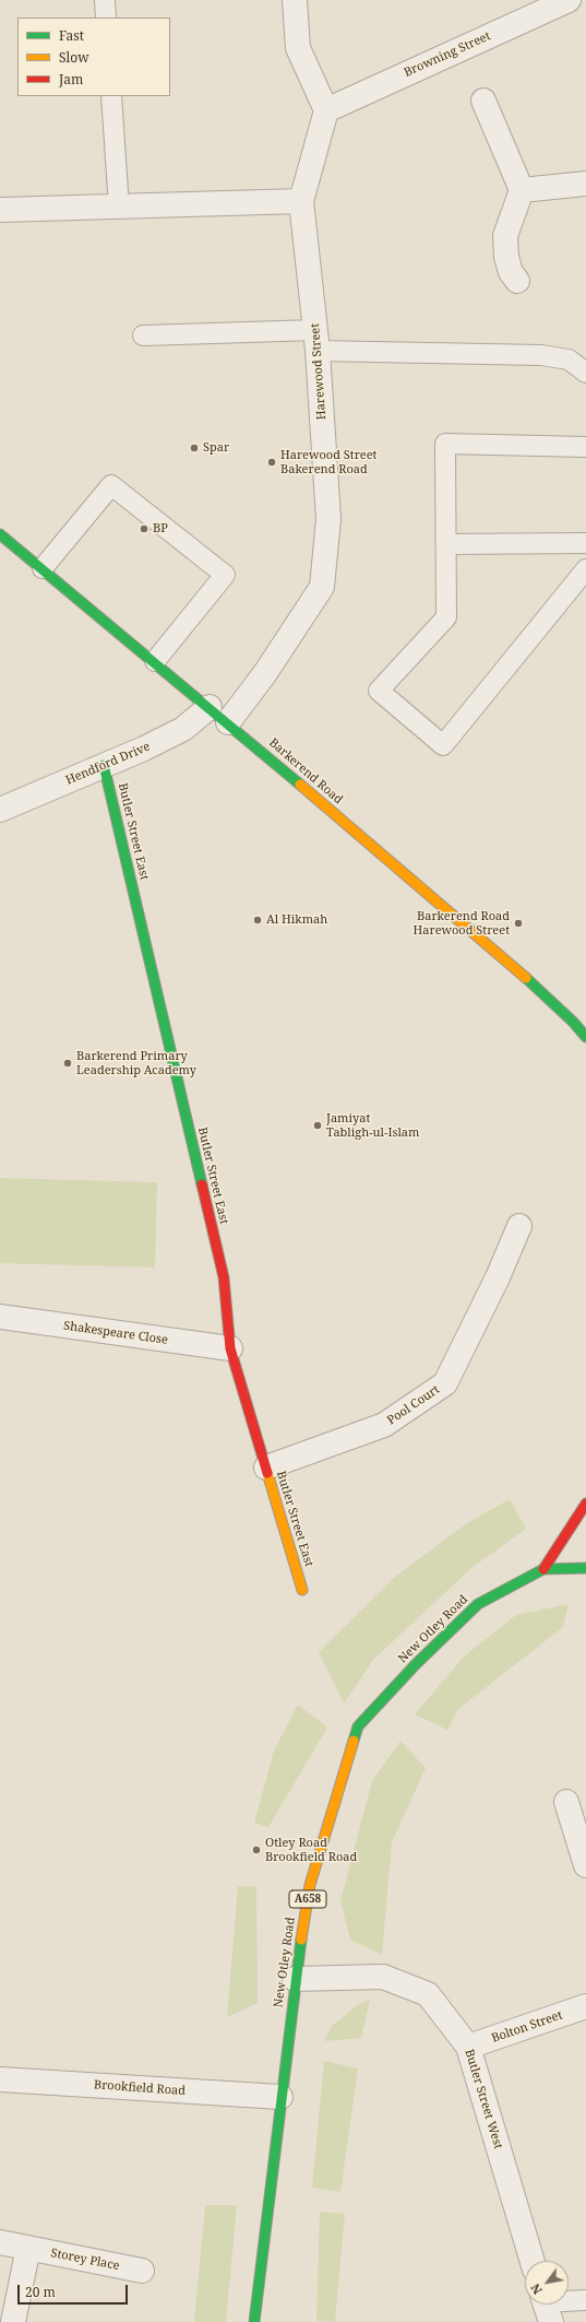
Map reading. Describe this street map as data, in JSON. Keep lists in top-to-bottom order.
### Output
{
  "streets": {
    "main road": [
      "Barkerend Road",
      "Butler Street East",
      "New Otley Road",
      "A658"
    ],
    "street": [
      "Browning Street",
      "Harewood Street",
      "Hendford Drive",
      "Shakespeare Close",
      "Pool Court",
      "Bolton Street",
      "Brookfield Road",
      "Butler Street West",
      "Storey Place"
    ]
  },
  "crossings": [
    ["Browning Street", "Harewood Street"],
    ["Harewood Street", "Hendford Drive"],
    ["Harewood Street", "Barkerend Road"],
    ["Hendford Drive", "Barkerend Road"],
    ["Hendford Drive", "Butler Street East"],
    ["Butler Street East", "Shakespeare Close"],
    ["Butler Street East", "Pool Court"],
    ["New Otley Road", "Brookfield Road"],
    ["New Otley Road", "Butler Street West"],
    ["Bolton Street", "Butler Street West"]
  ],
  "places": [
    "Spar",
    "Harewood Street Bakerend Road",
    "BP",
    "Al Hikmah",
    "Barkerend Road Harewood Street",
    "Barkerend Primary Leadership Academy",
    "Jamiyat Tabligh-ul-Islam",
    "Otley Road Brookfield Road"
  ],
  "legend": ["Fast", "Slow", "Jam"],
  "scale_bar": "20 m",
  "north": "bottom left"
}
